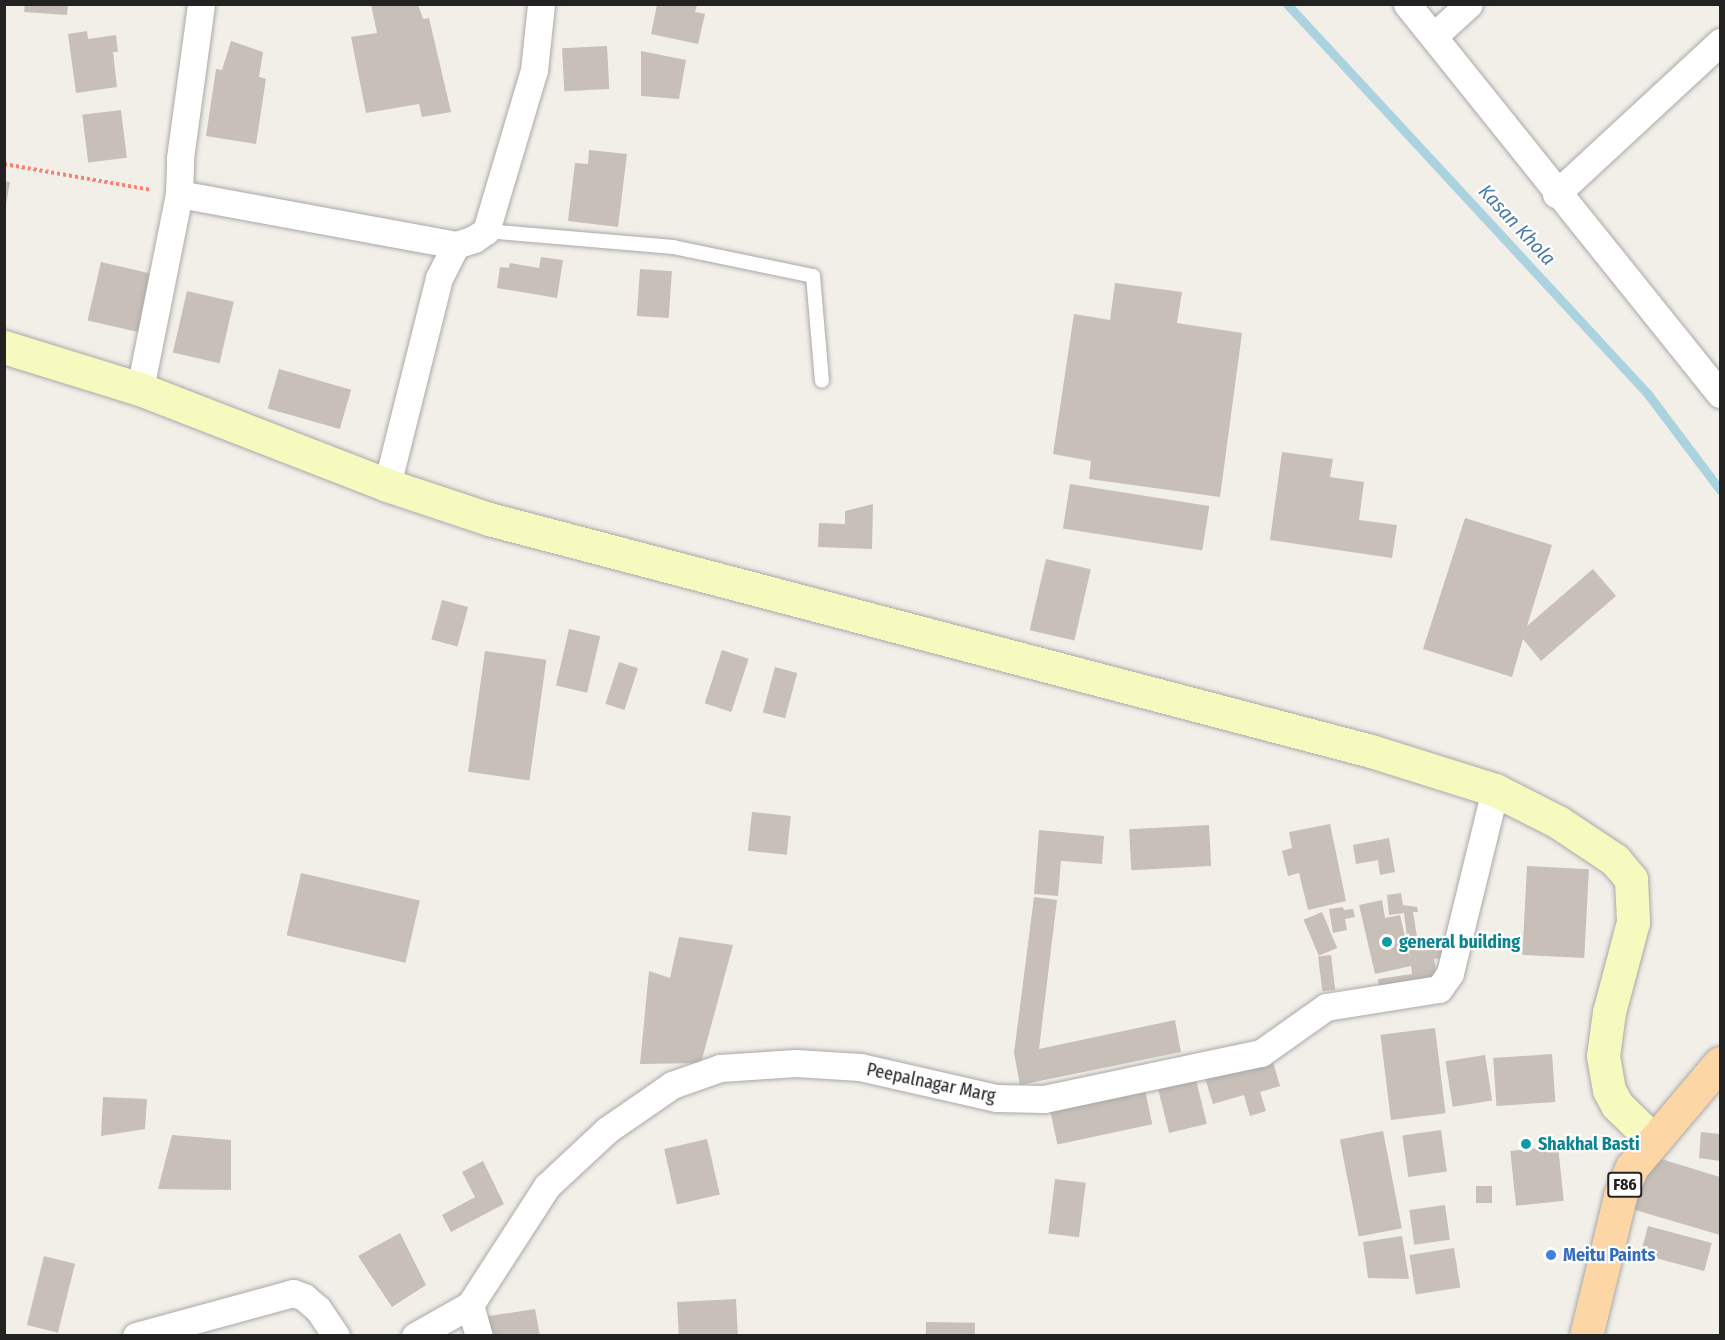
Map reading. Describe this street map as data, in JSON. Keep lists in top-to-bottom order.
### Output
{
  "streets": {
    "main road": ["F86"],
    "street": ["Peepalnagar Marg"]
  },
  "water": ["Kasan Khola"],
  "places": ["general building", "Shakhal Basti", "Meitu Paints"]
}
